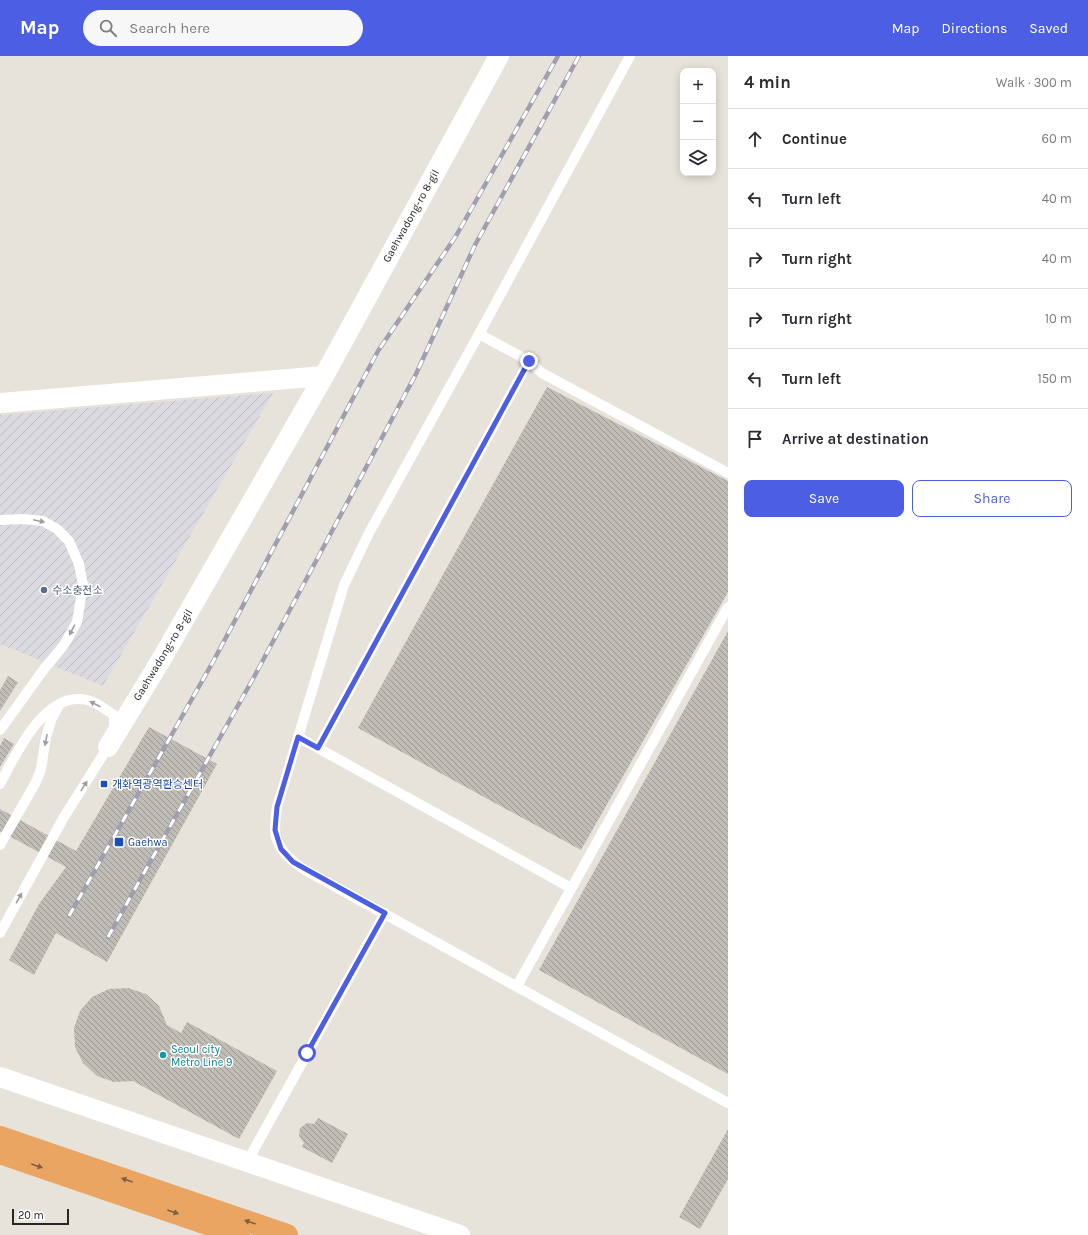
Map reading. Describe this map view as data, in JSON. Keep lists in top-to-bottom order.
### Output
{
  "streets": {
    "street": ["Gaehwadong-ro 8-gil"]
  },
  "places": {
    "other": ["수소충전소", "Seoul city Metro Line 9"],
    "transit": ["개화역광역환승센터", "Gaehwa"]
  },
  "scale_bar": "20 m",
  "page": {
    "header": "Map",
    "search": "Search here",
    "nav": ["Map", "Directions", "Saved"],
    "heading": ["4 min", "Walk · 300 m"],
    "map_buttons": ["+", "−"],
    "list": [
      ["Continue", "60 m"],
      ["Turn left", "40 m"],
      ["Turn right", "40 m"],
      ["Turn right", "10 m"],
      ["Turn left", "150 m"],
      "Arrive at destination"
    ],
    "buttons": ["Save", "Share"],
    "scale": "20 m"
  }
}
